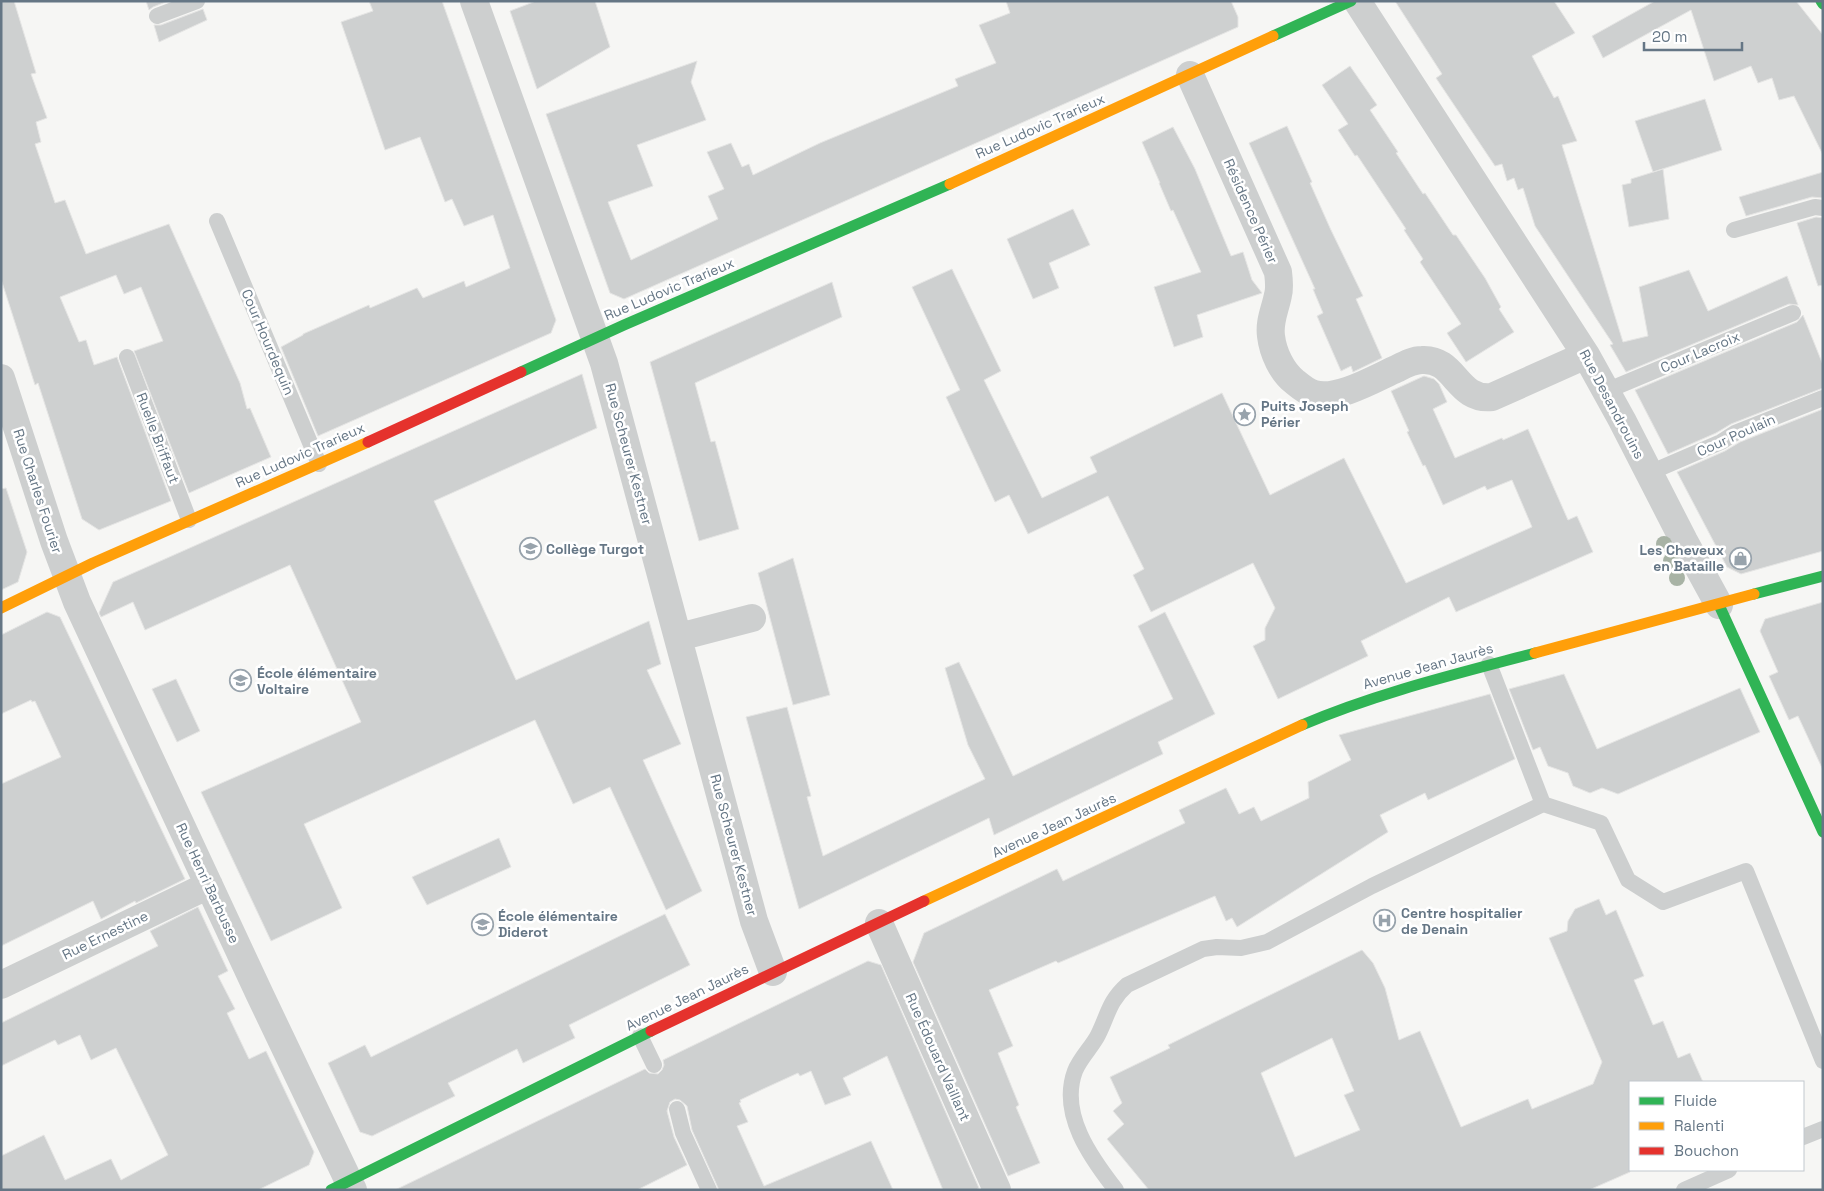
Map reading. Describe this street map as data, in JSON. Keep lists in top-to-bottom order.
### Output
{
  "streets": {
    "street": [
      "Rue Ludovic Trarieux",
      "Résidence Périer",
      "Rue Desandrouins",
      "Rue Scheurer Kestner",
      "Rue Charles Fourier",
      "Avenue Jean Jaurès",
      "Rue Henri Barbusse",
      "Rue Ernestine",
      "Rue Édouard Vaillant"
    ],
    "lane": [
      "Cour Hourdequin",
      "Cour Lacroix",
      "Cour Poulain",
      "Ruelle Briffaut"
    ]
  },
  "crossings": [
    ["Rue Ludovic Trarieux", "Résidence Périer"],
    ["Rue Ludovic Trarieux", "Cour Hourdequin"],
    ["Rue Ludovic Trarieux", "Ruelle Briffaut"],
    ["Rue Ludovic Trarieux", "Rue Scheurer Kestner"],
    ["Rue Ludovic Trarieux", "Rue Charles Fourier"],
    ["Rue Ludovic Trarieux", "Rue Henri Barbusse"],
    ["Résidence Périer", "Rue Desandrouins"],
    ["Cour Lacroix", "Rue Desandrouins"],
    ["Rue Desandrouins", "Cour Poulain"],
    ["Rue Desandrouins", "Avenue Jean Jaurès"],
    ["Rue Scheurer Kestner", "Avenue Jean Jaurès"],
    ["Rue Charles Fourier", "Rue Henri Barbusse"],
    ["Avenue Jean Jaurès", "Rue Henri Barbusse"],
    ["Avenue Jean Jaurès", "Rue Édouard Vaillant"],
    ["Rue Henri Barbusse", "Rue Ernestine"]
  ],
  "places": {
    "place": ["Puits Joseph Périer"],
    "school or university": ["Collège Turgot", "École élémentaire Voltaire", "École élémentaire Diderot"],
    "shop": ["Les Cheveux en Bataille"],
    "hospital": ["Centre hospitalier de Denain"]
  },
  "legend": ["Fluide", "Ralenti", "Bouchon"],
  "scale_bar": "20 m"
}
